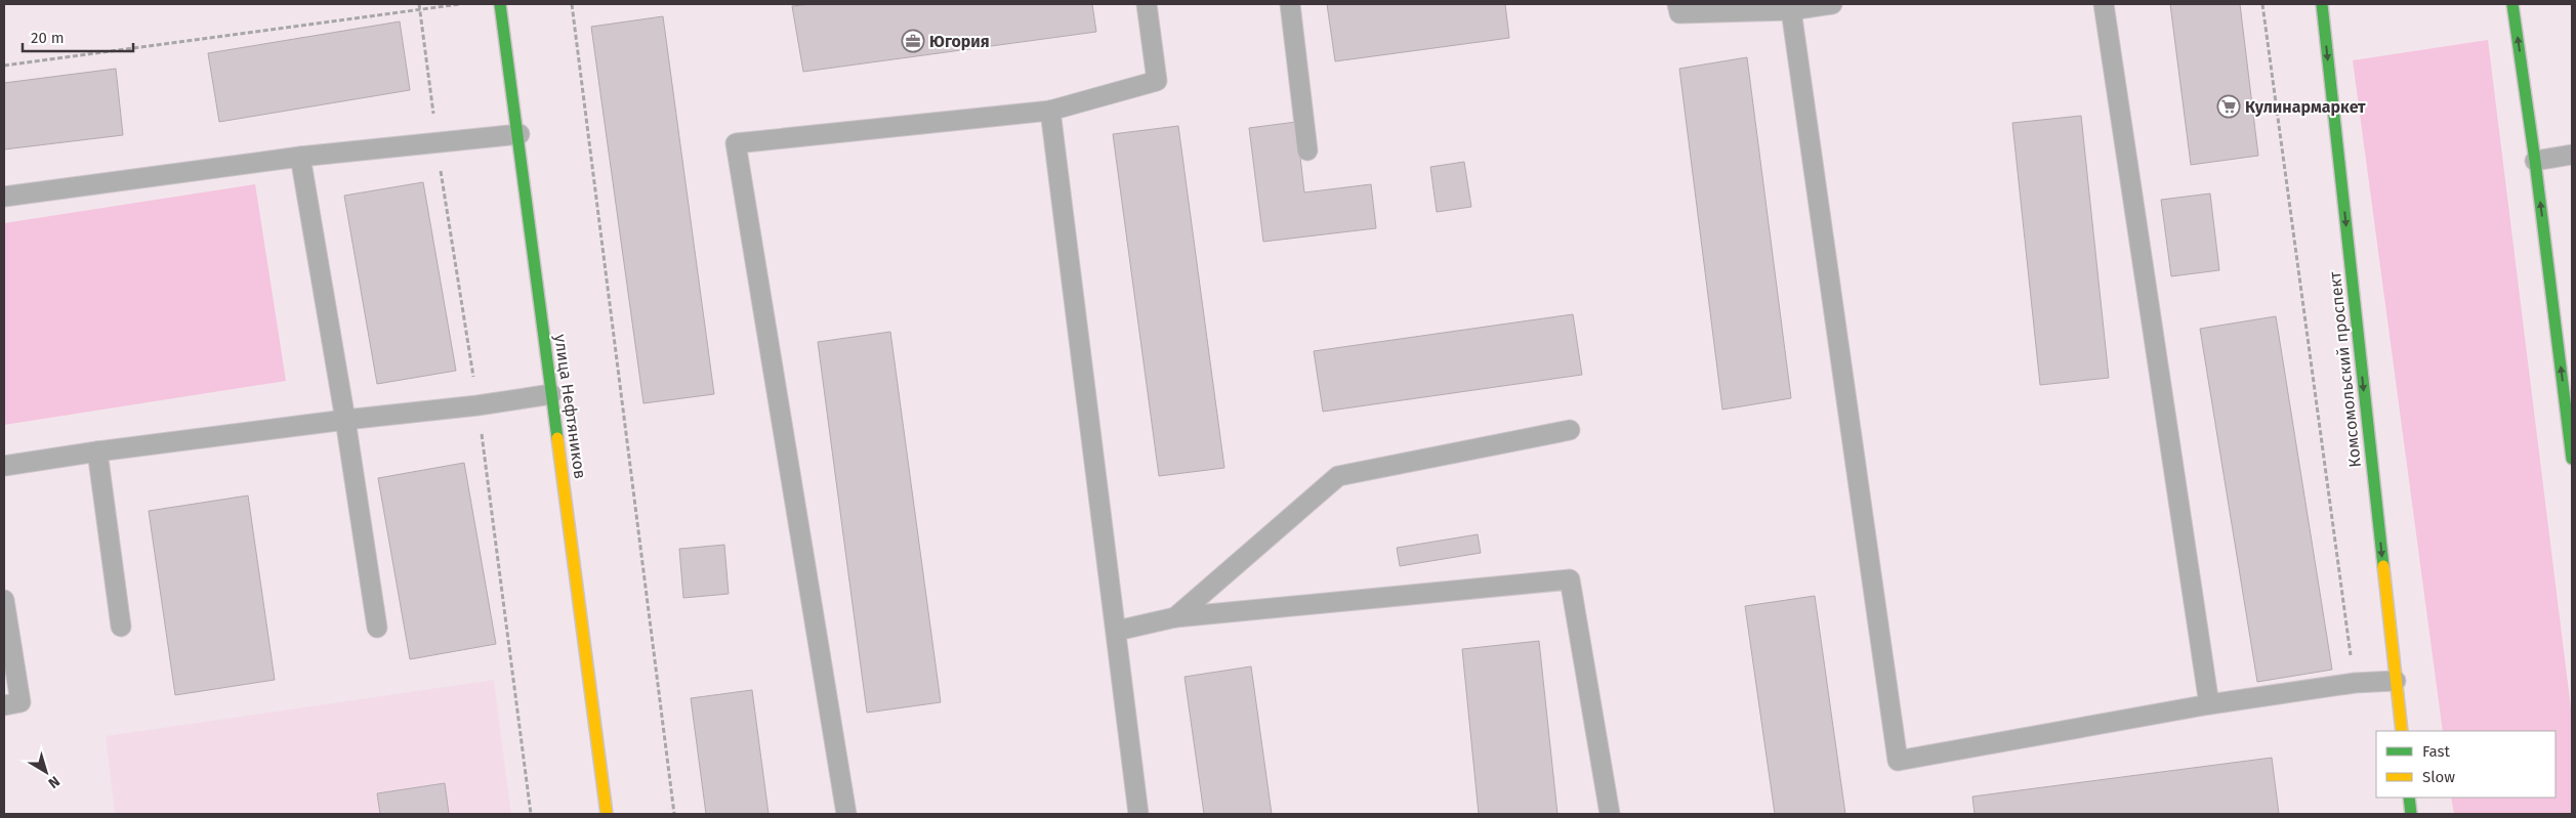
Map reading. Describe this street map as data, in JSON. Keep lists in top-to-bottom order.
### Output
{
  "streets": {
    "main road": ["Комсомольский проспект", "улица Нефтяников"]
  },
  "one_way": ["Комсомольский проспект"],
  "places": {
    "office": ["Югория"],
    "supermarket": ["Кулинармаркет"]
  },
  "legend": ["Fast", "Slow"],
  "scale_bar": "20 m",
  "north": "bottom right"
}
